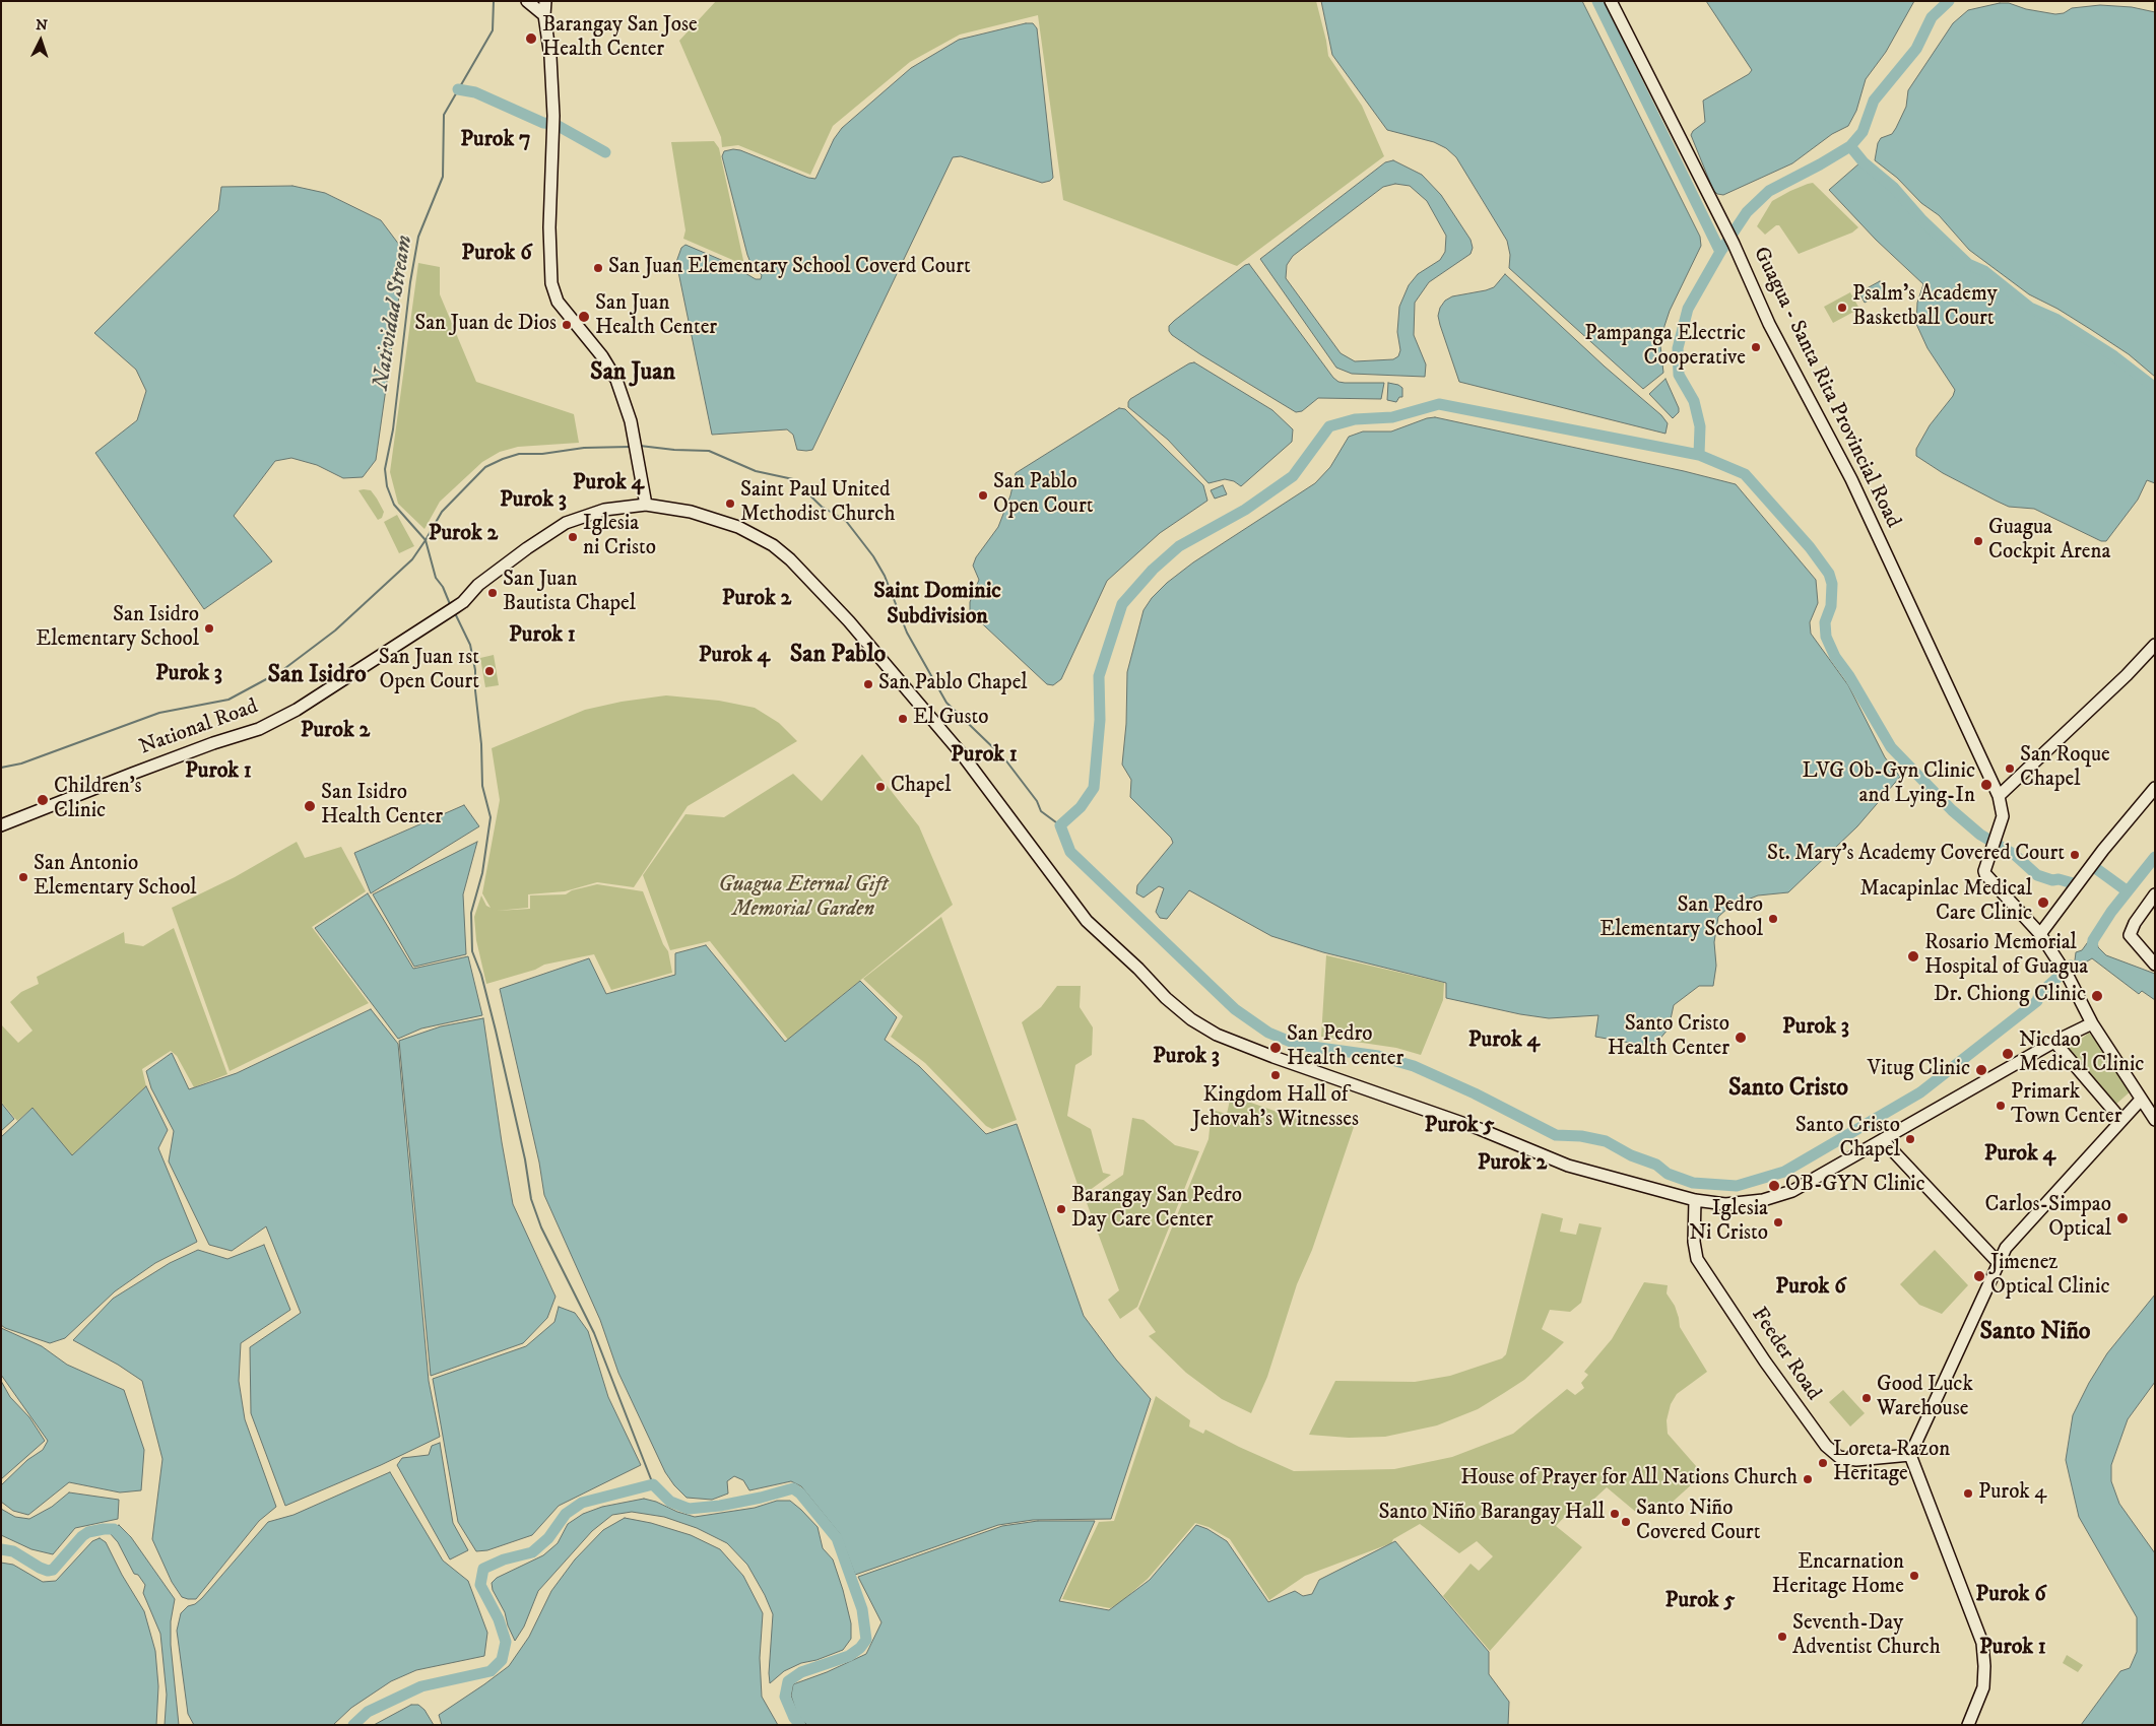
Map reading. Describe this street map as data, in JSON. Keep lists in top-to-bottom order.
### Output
{
  "streets": {
    "main road": ["Guagua - Santa Rita Provincial Road", "National Road", "Feeder Road"]
  },
  "crossings": [
    ["National Road", "Feeder Road"]
  ],
  "districts": [
    "Purok 7",
    "Purok 6",
    "San Juan",
    "Purok 4",
    "Purok 3",
    "Purok 2",
    "Saint Dominic Subdivision",
    "Purok 2",
    "Purok 1",
    "Purok 4",
    "San Pablo",
    "Purok 3",
    "San Isidro",
    "Purok 2",
    "Purok 1",
    "Purok 1",
    "Purok 3",
    "Purok 4",
    "Purok 3",
    "Santo Cristo",
    "Purok 5",
    "Purok 4",
    "Purok 2",
    "Purok 6",
    "Santo Niño",
    "Purok 6",
    "Purok 5",
    "Purok 1"
  ],
  "water": ["Natividad Stream"],
  "parks": ["Guagua Eternal Gift Memorial Garden"],
  "places": [
    "Barangay San Jose Health Center",
    "San Juan Elementary School Coverd Court",
    "Psalm's Academy Basketball Court",
    "San Juan Health Center",
    "San Juan de Dios",
    "Pampanga Electric Cooperative",
    "San Pablo Open Court",
    "Saint Paul United Methodist Church",
    "Iglesia ni Cristo",
    "Guagua Cockpit Arena",
    "San Juan Bautista Chapel",
    "San Isidro Elementary School",
    "San Juan 1st Open Court",
    "San Pablo Chapel",
    "El Gusto",
    "San Roque Chapel",
    "LVG Ob-Gyn Clinic and Lying-In",
    "Chapel",
    "Children's Clinic",
    "San Isidro Health Center",
    "St. Mary's Academy Covered Court",
    "San Antonio Elementary School",
    "Macapinlac Medical Care Clinic",
    "San Pedro Elementary School",
    "Rosario Memorial Hospital of Guagua",
    "Dr. Chiong Clinic",
    "Santo Cristo Health Center",
    "San Pedro Health center",
    "Nicdao Medical Clinic",
    "Vitug Clinic",
    "Kingdom Hall of Jehovah's Witnesses",
    "Primark Town Center",
    "Santo Cristo Chapel",
    "OB-GYN Clinic",
    "Barangay San Pedro Day Care Center",
    "Carlos-Simpao Optical",
    "Iglesia Ni Cristo",
    "Jimenez Optical Clinic",
    "Good Luck Warehouse",
    "Loreta Razon Heritage",
    "House of Prayer for All Nations Church",
    "Purok 4",
    "Santo Niño Barangay Hall",
    "Santo Niño Covered Court",
    "Encarnation Heritage Home",
    "Seventh-Day Adventist Church"
  ],
  "north": "top"
}
